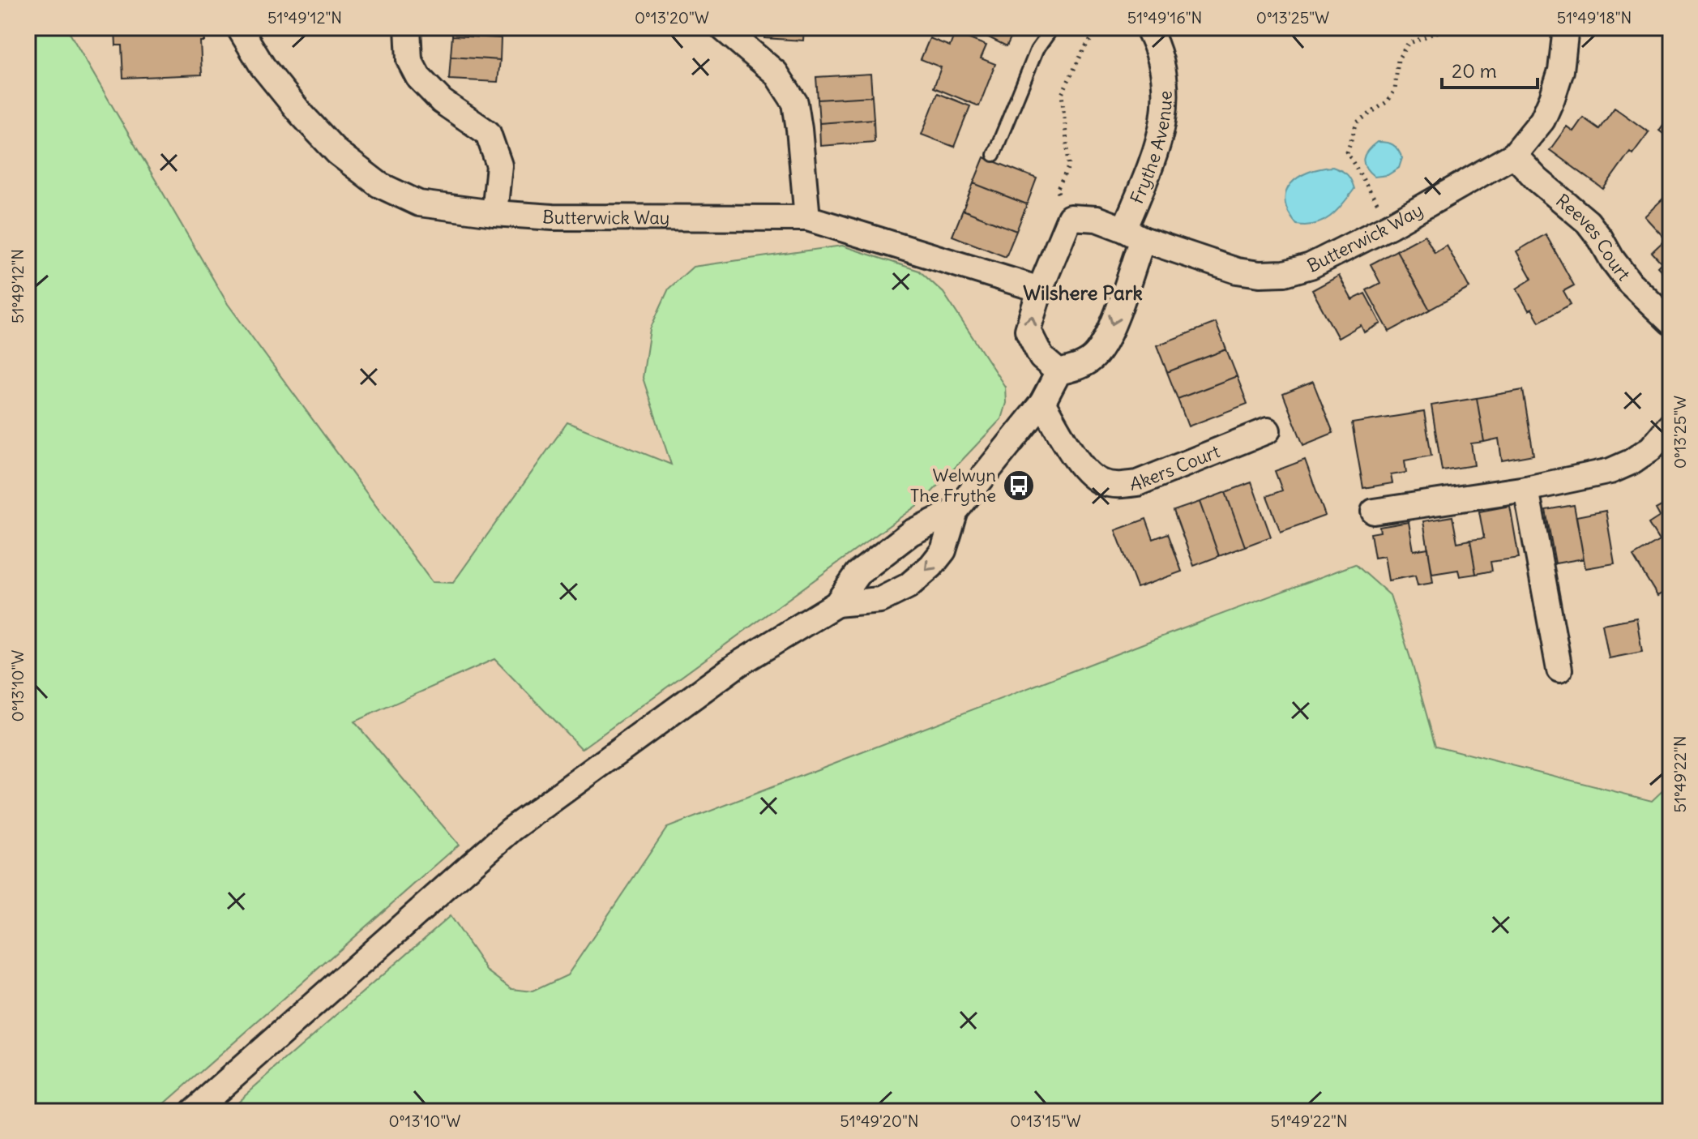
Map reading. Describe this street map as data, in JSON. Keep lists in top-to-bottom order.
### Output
{
  "streets": {
    "street": [
      "Frythe Avenue",
      "Butterwick Way",
      "Reeves Court",
      "Akers Court"
    ]
  },
  "crossings": [
    ["Frythe Avenue", "Butterwick Way"],
    ["Butterwick Way", "Reeves Court"]
  ],
  "districts": ["Wilshere Park"],
  "places": {
    "bus stop": ["Welwyn The Frythe"]
  },
  "scale_bar": "20 m",
  "coordinates": [
    "51°49'12\"N",
    "0°13'20\"W",
    "51°49'16\"N",
    "0°13'25\"W",
    "51°49'18\"N",
    "0°13'10\"W",
    "51°49'22\"N",
    "51°49'20\"N",
    "0°13'15\"W"
  ]
}
